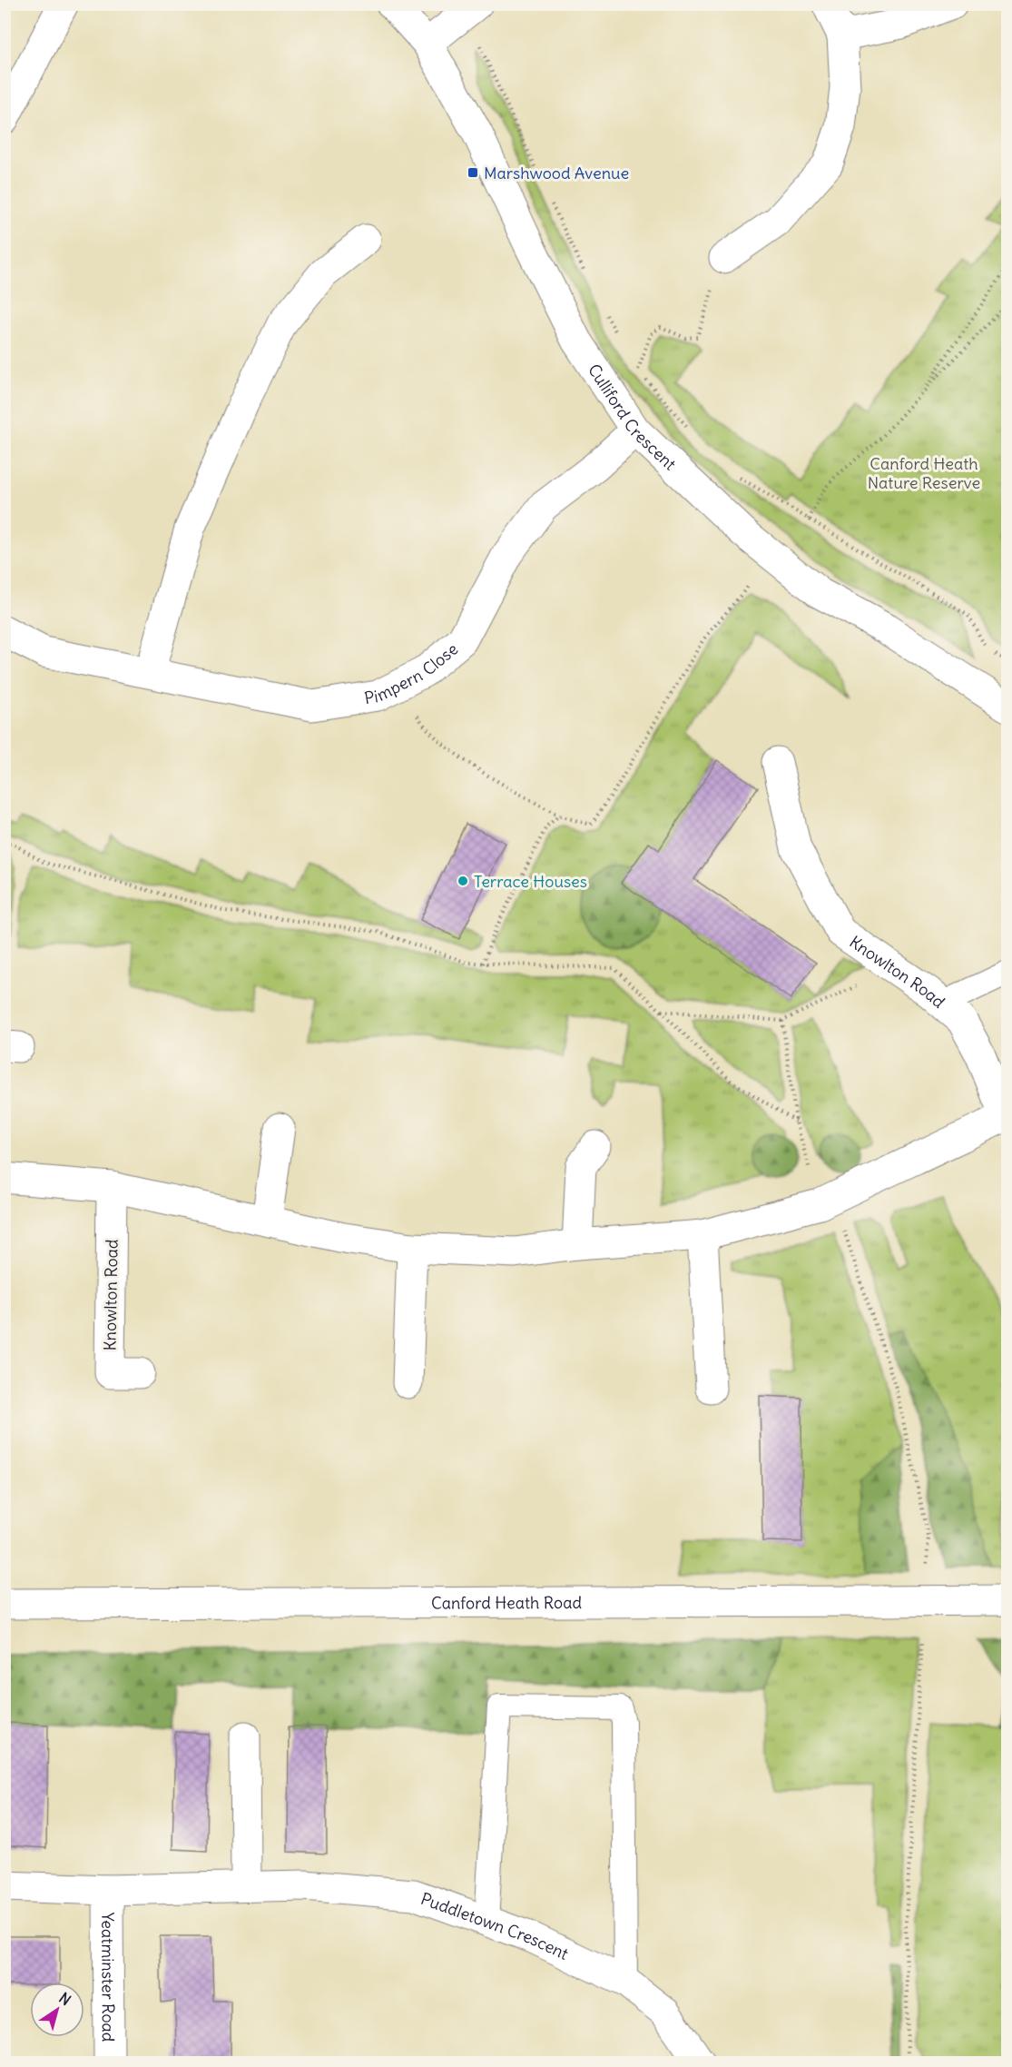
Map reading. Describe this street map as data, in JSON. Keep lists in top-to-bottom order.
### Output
{
  "streets": {
    "street": [
      "Culliford Crescent",
      "Pimpern Close",
      "Knowlton Road",
      "Canford Heath Road",
      "Puddletown Crescent",
      "Yeatminster Road"
    ]
  },
  "crossings": [
    ["Culliford Crescent", "Pimpern Close"],
    ["Puddletown Crescent", "Yeatminster Road"]
  ],
  "parks": ["Canford Heath Nature Reserve"],
  "places": {
    "transit": ["Marshwood Avenue"],
    "other": ["Terrace Houses"]
  },
  "north": "top right"
}
